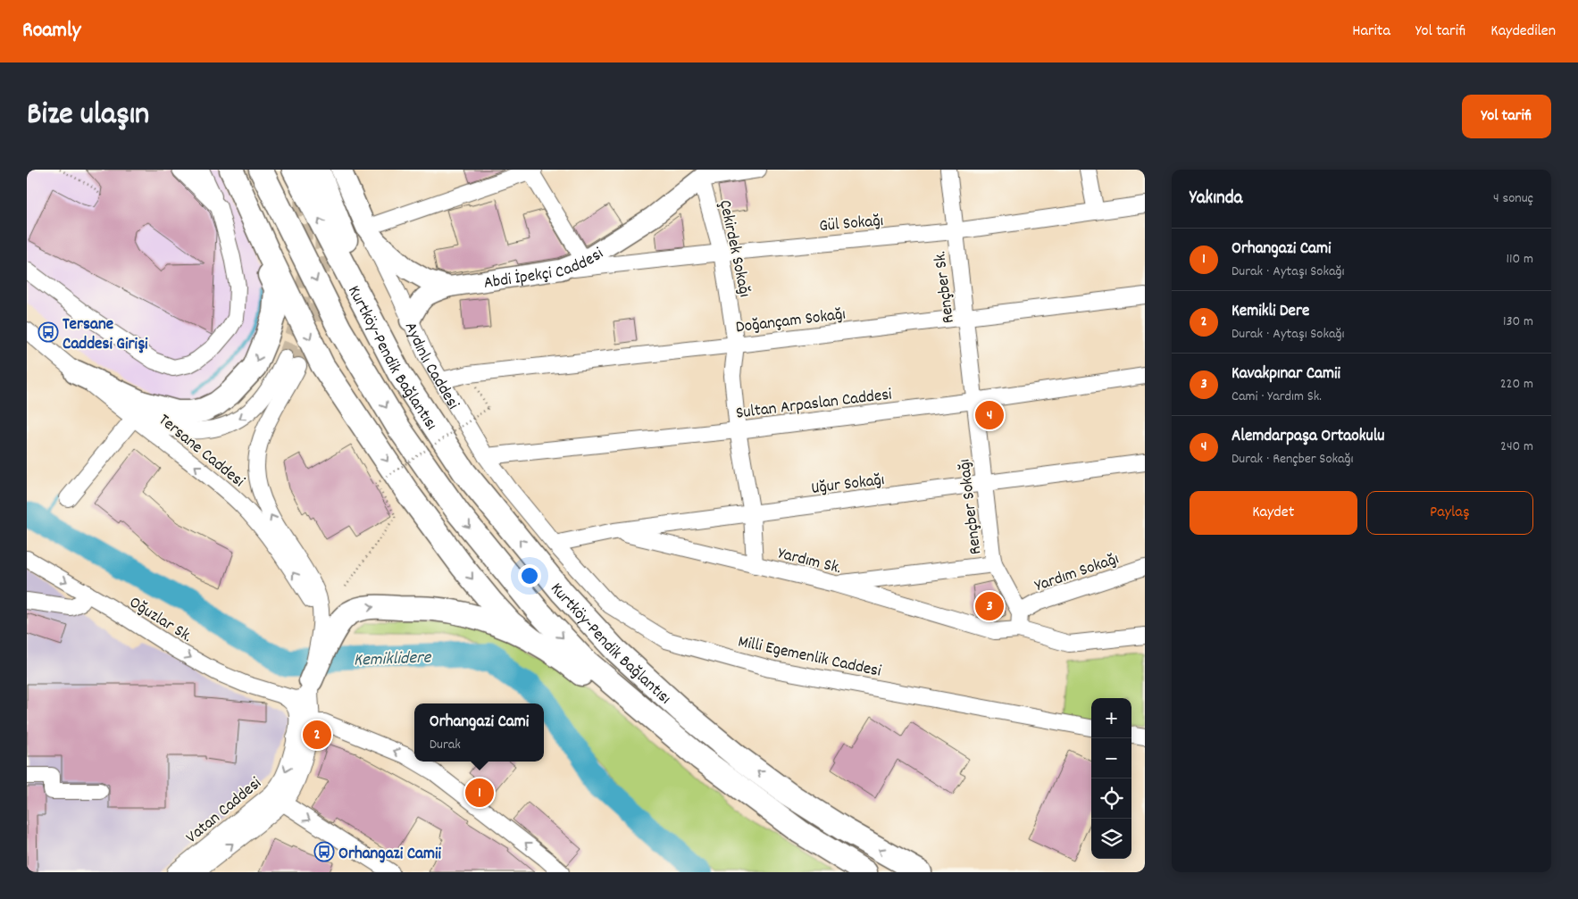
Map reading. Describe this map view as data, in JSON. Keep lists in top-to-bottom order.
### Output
{
  "streets": {
    "highway": ["Kurtköy-Pendik Bağlantısı"],
    "main road": ["Abdi İpekçi Caddesi", "Aydınlı Caddesi"],
    "street": [
      "Gül Sokağı",
      "Çekirdek Sokağı",
      "Rençber Sk.",
      "Doğançam Sokağı",
      "Sultan Arpaslan Caddesi",
      "Tersane Caddesi",
      "Uğur Sokağı",
      "Rençber Sokağı",
      "Yardım Sk.",
      "Yardım Sokağı",
      "Oğuzlar Sk.",
      "Milli Egemenlik Caddesi",
      "Vatan Caddesi"
    ]
  },
  "crossings": [
    ["Gül Sokağı", "Çekirdek Sokağı"],
    ["Gül Sokağı", "Abdi İpekçi Caddesi"],
    ["Gül Sokağı", "Rençber Sk."],
    ["Çekirdek Sokağı", "Abdi İpekçi Caddesi"],
    ["Çekirdek Sokağı", "Doğançam Sokağı"],
    ["Çekirdek Sokağı", "Sultan Arpaslan Caddesi"],
    ["Çekirdek Sokağı", "Uğur Sokağı"],
    ["Çekirdek Sokağı", "Yardım Sk."],
    ["Abdi İpekçi Caddesi", "Aydınlı Caddesi"],
    ["Rençber Sk.", "Doğançam Sokağı"],
    ["Rençber Sk.", "Sultan Arpaslan Caddesi"],
    ["Rençber Sk.", "Rençber Sokağı"],
    ["Doğançam Sokağı", "Aydınlı Caddesi"],
    ["Aydınlı Caddesi", "Sultan Arpaslan Caddesi"],
    ["Aydınlı Caddesi", "Uğur Sokağı"],
    ["Aydınlı Caddesi", "Milli Egemenlik Caddesi"],
    ["Sultan Arpaslan Caddesi", "Rençber Sokağı"],
    ["Uğur Sokağı", "Rençber Sokağı"],
    ["Uğur Sokağı", "Yardım Sk."],
    ["Uğur Sokağı", "Milli Egemenlik Caddesi"],
    ["Rençber Sokağı", "Yardım Sokağı"],
    ["Oğuzlar Sk.", "Vatan Caddesi"]
  ],
  "one_way": ["Tersane Caddesi", "Oğuzlar Sk."],
  "water": ["Kemiklidere"],
  "places": {
    "bus stop": ["Tersane Caddesi Girişi", "Orhangazi Camii"]
  },
  "page": {
    "header": "Roamly",
    "nav": ["Harita", "Yol tarifi", "Kaydedilen"],
    "title": "Bize ulaşın",
    "buttons": [
      "Yol tarifi",
      ["Kaydet", "Paylaş"]
    ],
    "heading": ["Yakında", "4 sonuç"],
    "list": [
      {
        "mark": "1",
        "name": "Orhangazi Cami",
        "note": "Durak · Aytaşı Sokağı",
        "value": "110 m"
      },
      {
        "mark": "2",
        "name": "Kemikli Dere",
        "note": "Durak · Aytaşı Sokağı",
        "value": "130 m"
      },
      {
        "mark": "3",
        "name": "Kavakpınar Camii",
        "note": "Cami · Yardım Sk.",
        "value": "220 m"
      },
      {
        "mark": "4",
        "name": "Alemdarpaşa Ortaokulu",
        "note": "Durak · Rençber Sokağı",
        "value": "240 m"
      }
    ],
    "pins": [
      "4",
      "3",
      "2",
      "1"
    ],
    "map_buttons": ["+", "−"],
    "popup": ["Orhangazi Cami", "Durak"]
  }
}
